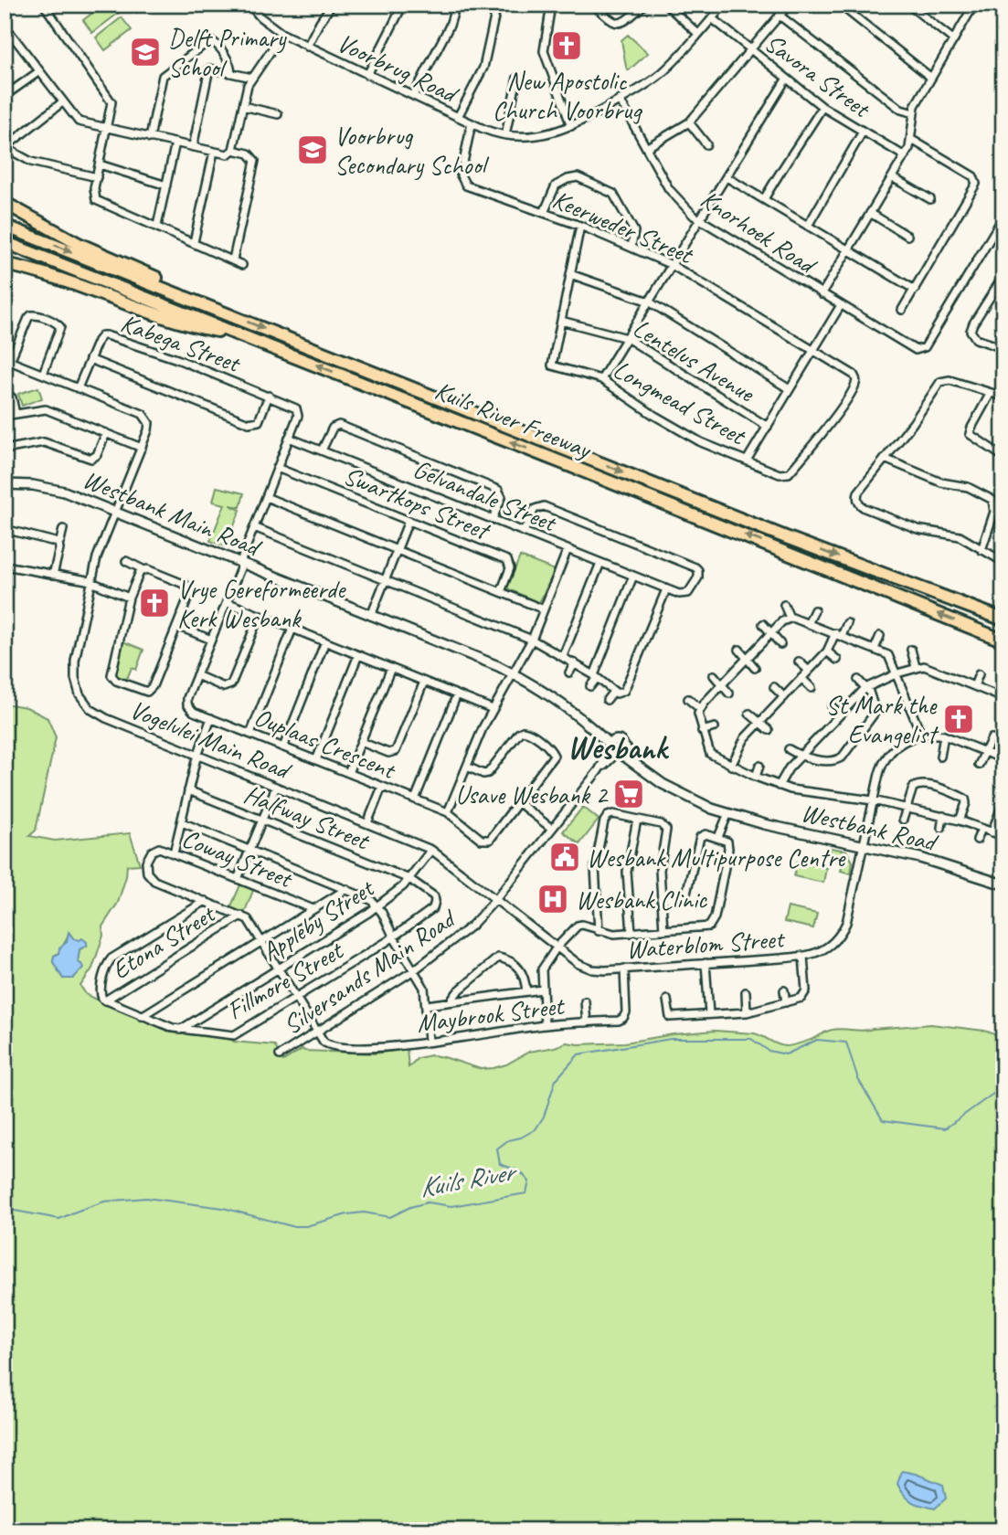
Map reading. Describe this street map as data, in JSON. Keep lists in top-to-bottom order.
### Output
{
  "streets": {
    "highway": ["Kuils River Freeway"],
    "street": [
      "Voorbrug Road",
      "Savora Street",
      "Keerweder Street",
      "Knorhoek Road",
      "Kabega Street",
      "Lentelus Avenue",
      "Longmead Street",
      "Gelvandale Street",
      "Swartkops Street",
      "Westbank Main Road",
      "Vogelvlei Main Road",
      "Ouplaas Crescent",
      "Halfway Street",
      "Westbank Road",
      "Coway Street",
      "Appleby Street",
      "Etona Street",
      "Waterblom Street",
      "Silversands Main Road",
      "Fillmore Street",
      "Maybrook Street"
    ]
  },
  "crossings": [
    ["Voorbrug Road", "Savora Street"],
    ["Voorbrug Road", "Keerweder Street"],
    ["Voorbrug Road", "Knorhoek Road"],
    ["Keerweder Street", "Longmead Street"],
    ["Kabega Street", "Vogelvlei Main Road"],
    ["Kabega Street", "Ouplaas Crescent"],
    ["Lentelus Avenue", "Longmead Street"],
    ["Gelvandale Street", "Ouplaas Crescent"],
    ["Swartkops Street", "Ouplaas Crescent"],
    ["Westbank Main Road", "Vogelvlei Main Road"],
    ["Westbank Main Road", "Ouplaas Crescent"],
    ["Westbank Main Road", "Westbank Road"],
    ["Westbank Main Road", "Silversands Main Road"],
    ["Vogelvlei Main Road", "Appleby Street"],
    ["Vogelvlei Main Road", "Waterblom Street"],
    ["Vogelvlei Main Road", "Silversands Main Road"],
    ["Halfway Street", "Appleby Street"],
    ["Halfway Street", "Fillmore Street"],
    ["Westbank Road", "Waterblom Street"],
    ["Westbank Road", "Silversands Main Road"],
    ["Appleby Street", "Fillmore Street"],
    ["Etona Street", "Fillmore Street"],
    ["Waterblom Street", "Silversands Main Road"],
    ["Waterblom Street", "Maybrook Street"],
    ["Silversands Main Road", "Maybrook Street"]
  ],
  "districts": ["Wesbank"],
  "water": ["Kuils River"],
  "places": {
    "church": ["New Apostolic Church Voorbrug", "Vrye Gereformeerde Kerk Wesbank", "St Mark the Evangelist"],
    "school or university": ["Delft Primary School", "Voorbrug Secondary School"],
    "supermarket": ["Usave Wesbank 2"],
    "public building": ["Wesbank Multipurpose Centre"],
    "hospital": ["Wesbank Clinic"]
  }
}
